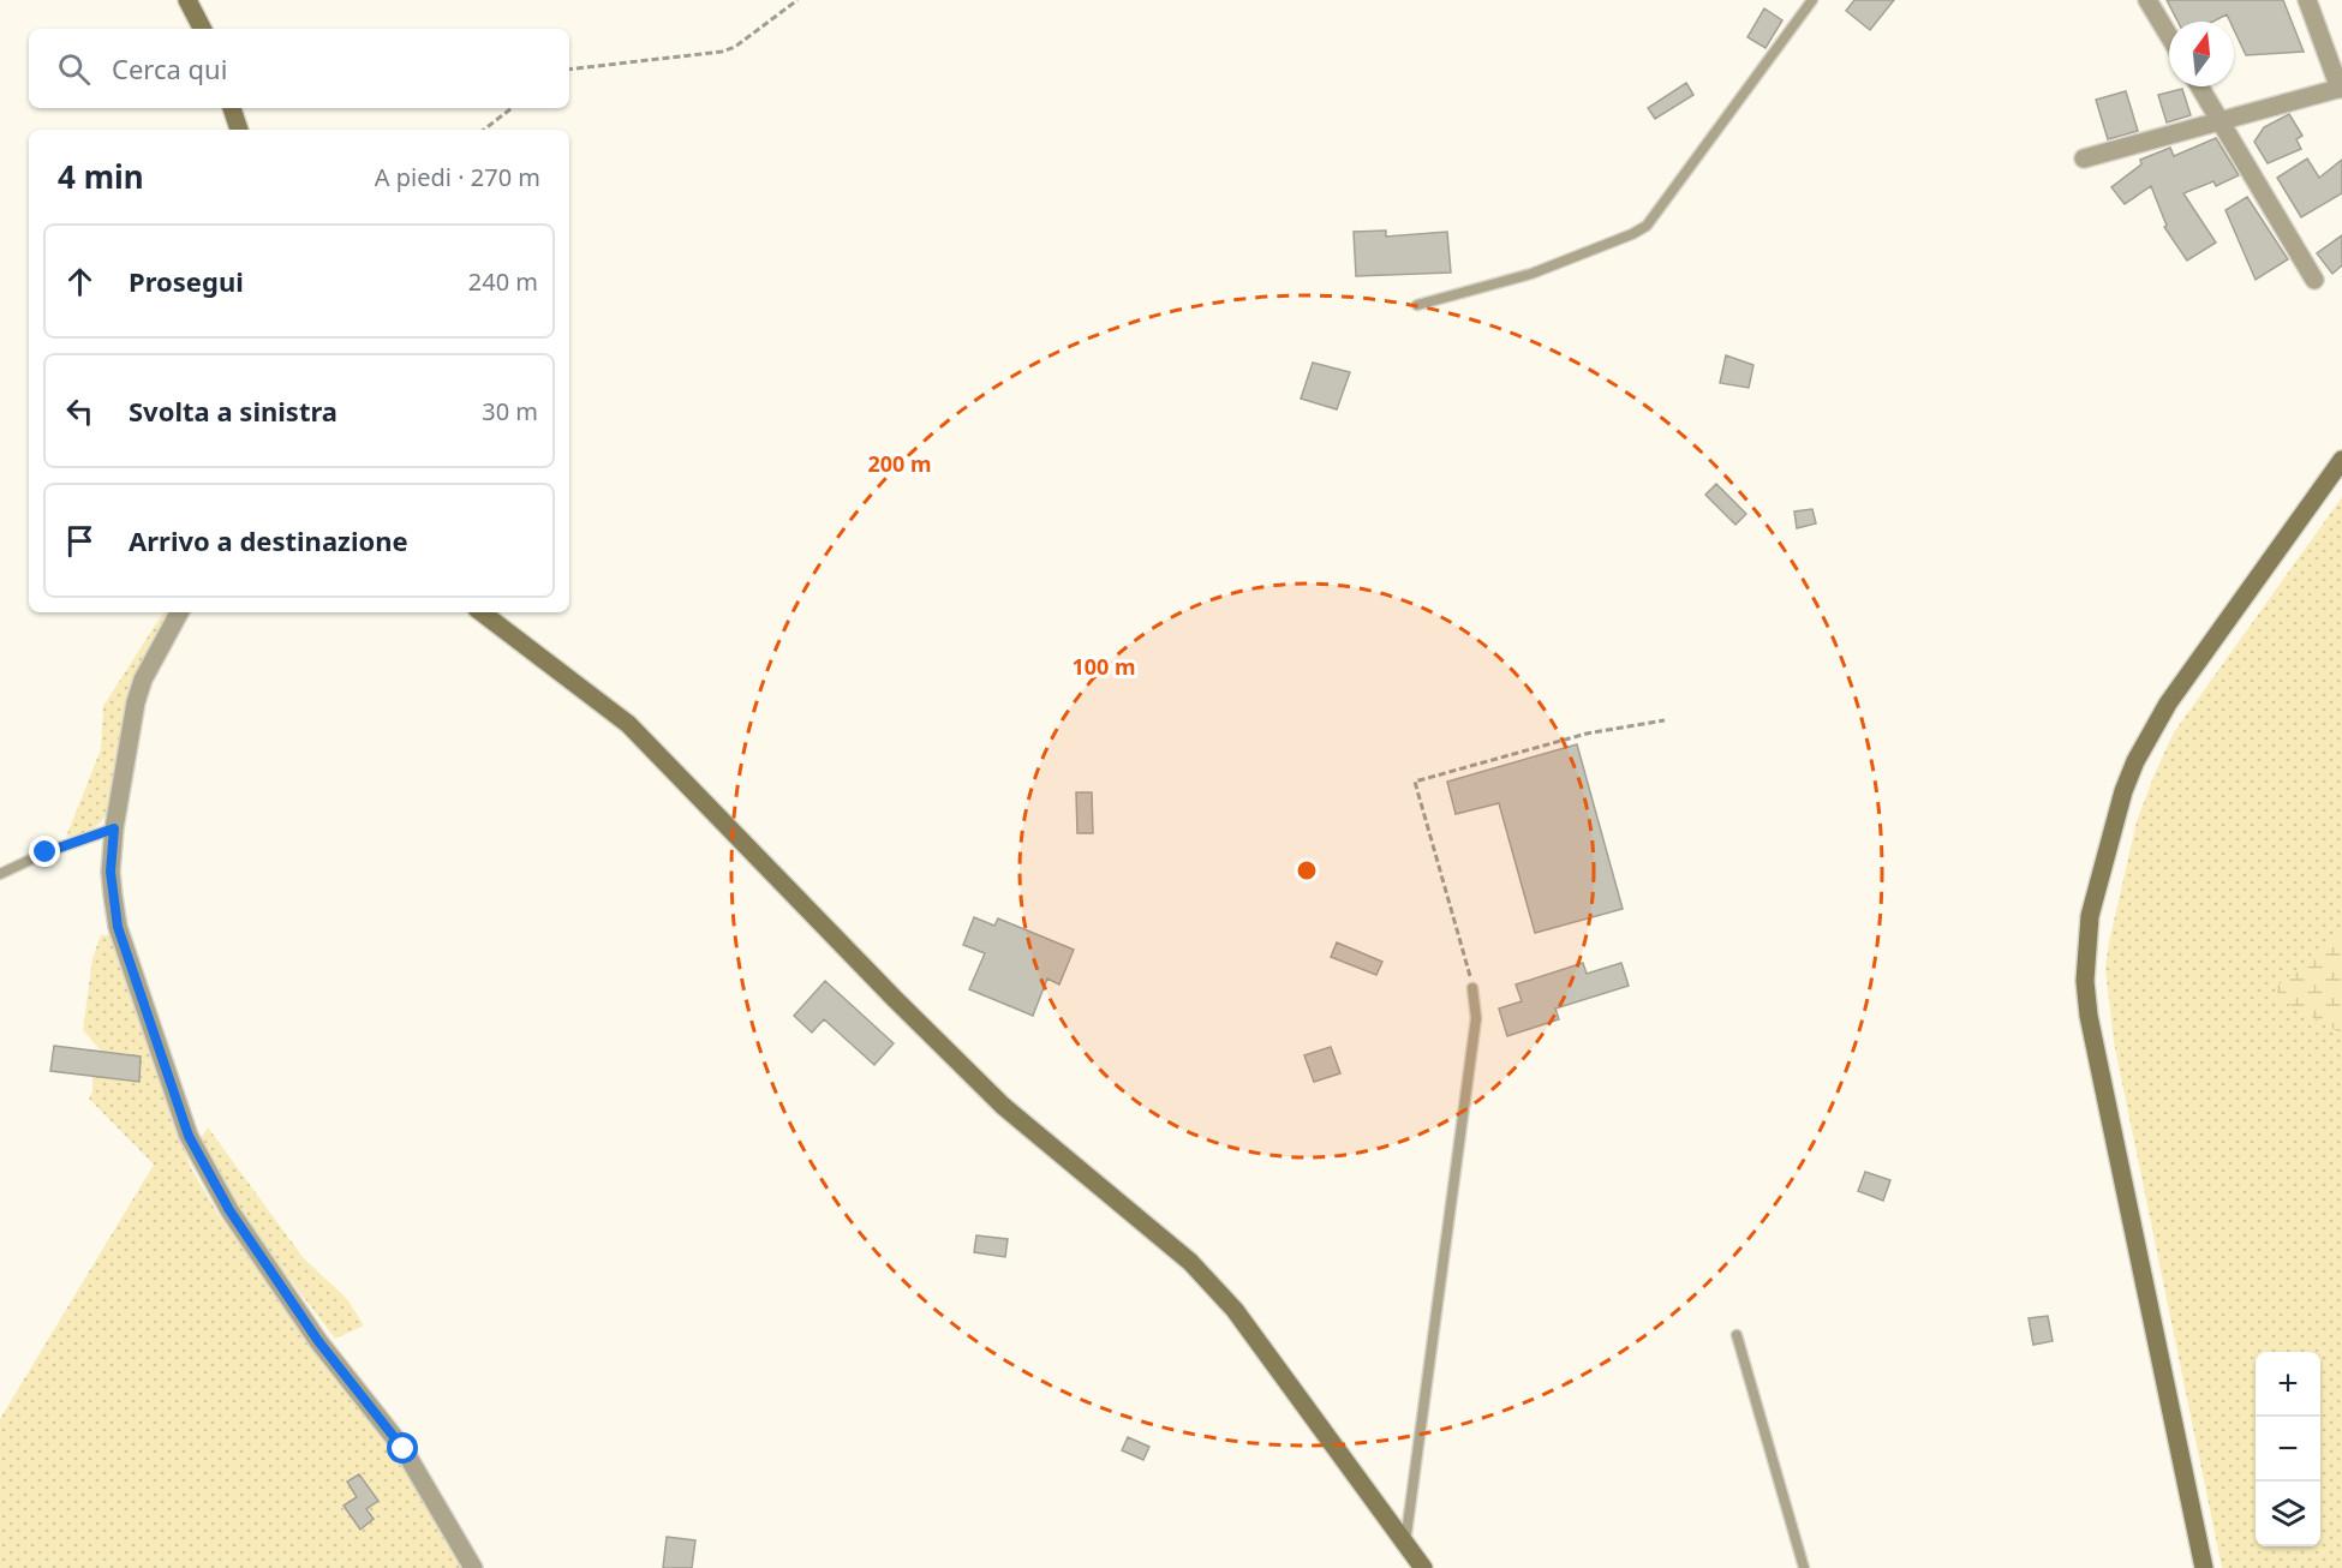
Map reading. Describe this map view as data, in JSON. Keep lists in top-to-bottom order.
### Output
{
  "north": "top",
  "page": {
    "search": "Cerca qui",
    "heading": ["4 min", "A piedi · 270 m"],
    "list": [
      ["Prosegui", "240 m"],
      ["Svolta a sinistra", "30 m"],
      "Arrivo a destinazione"
    ],
    "map_buttons": ["+", "−"]
  },
  "rings": ["200 m", "100 m"]
}
